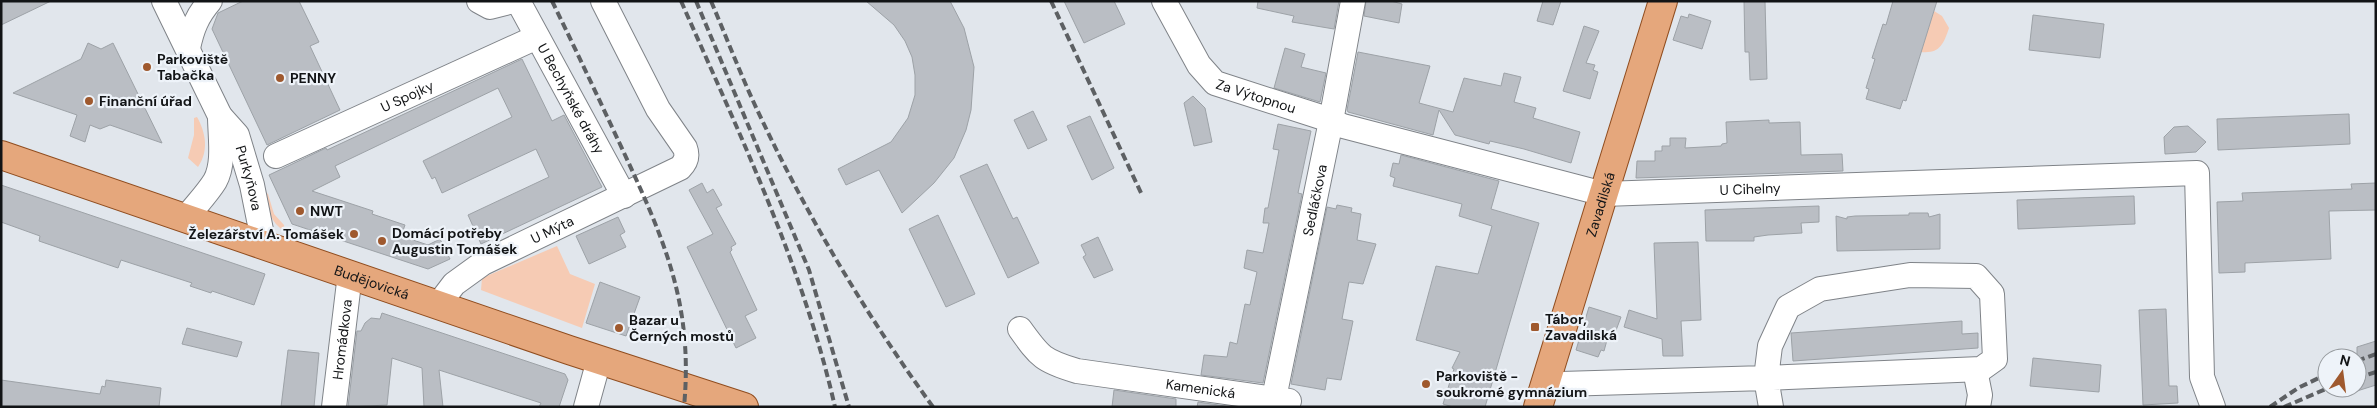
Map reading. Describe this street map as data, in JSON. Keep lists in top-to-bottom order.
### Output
{
  "streets": {
    "main road": ["Zavadilská", "Budějovická"],
    "street": [
      "Za Výtopnou",
      "U Spojky",
      "U Bechyňské dráhy",
      "Purkyňova",
      "U Cihelny",
      "Sedláčkova",
      "U Mýta",
      "Hromádkova",
      "Kamenická"
    ]
  },
  "crossings": [
    ["Za Výtopnou", "U Cihelny"],
    ["Za Výtopnou", "Sedláčkova"],
    ["U Spojky", "U Bechyňské dráhy"],
    ["U Bechyňské dráhy", "U Mýta"],
    ["Purkyňova", "Budějovická"],
    ["U Cihelny", "Sedláčkova"],
    ["U Cihelny", "Zavadilská"],
    ["Sedláčkova", "Kamenická"],
    ["U Mýta", "Budějovická"],
    ["Budějovická", "Hromádkova"]
  ],
  "places": {
    "other": [
      "Parkoviště Tabačka",
      "PENNY",
      "Finanční úřad",
      "NWT",
      "Železářství A. Tomášek",
      "Domácí potřeby Augustin Tomášek",
      "Bazar u Černých mostů",
      "Parkoviště - soukromé gymnázium"
    ],
    "transit": ["Tábor, Zavadilská"]
  },
  "north": "top"
}
